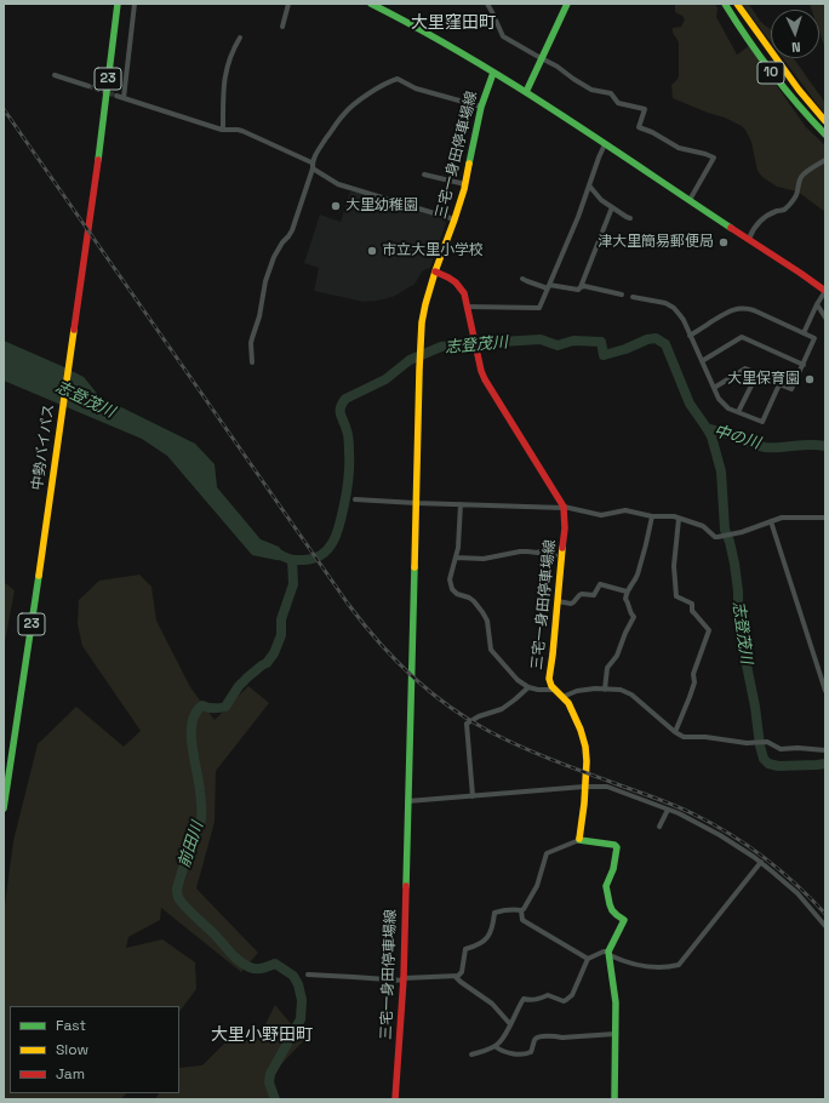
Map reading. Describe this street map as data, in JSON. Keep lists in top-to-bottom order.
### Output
{
  "streets": {
    "main road": [
      "10",
      "23",
      "三宅一身田停車場線",
      "中勢バイパス"
    ]
  },
  "districts": ["大里窪田町", "大里小野田町"],
  "water": ["志登茂川", "中の川", "前田川"],
  "places": [
    "大里幼稚園",
    "津大里簡易郵便局",
    "市立大里小学校",
    "大里保育園"
  ],
  "legend": ["Fast", "Slow", "Jam"],
  "north": "bottom"
}
